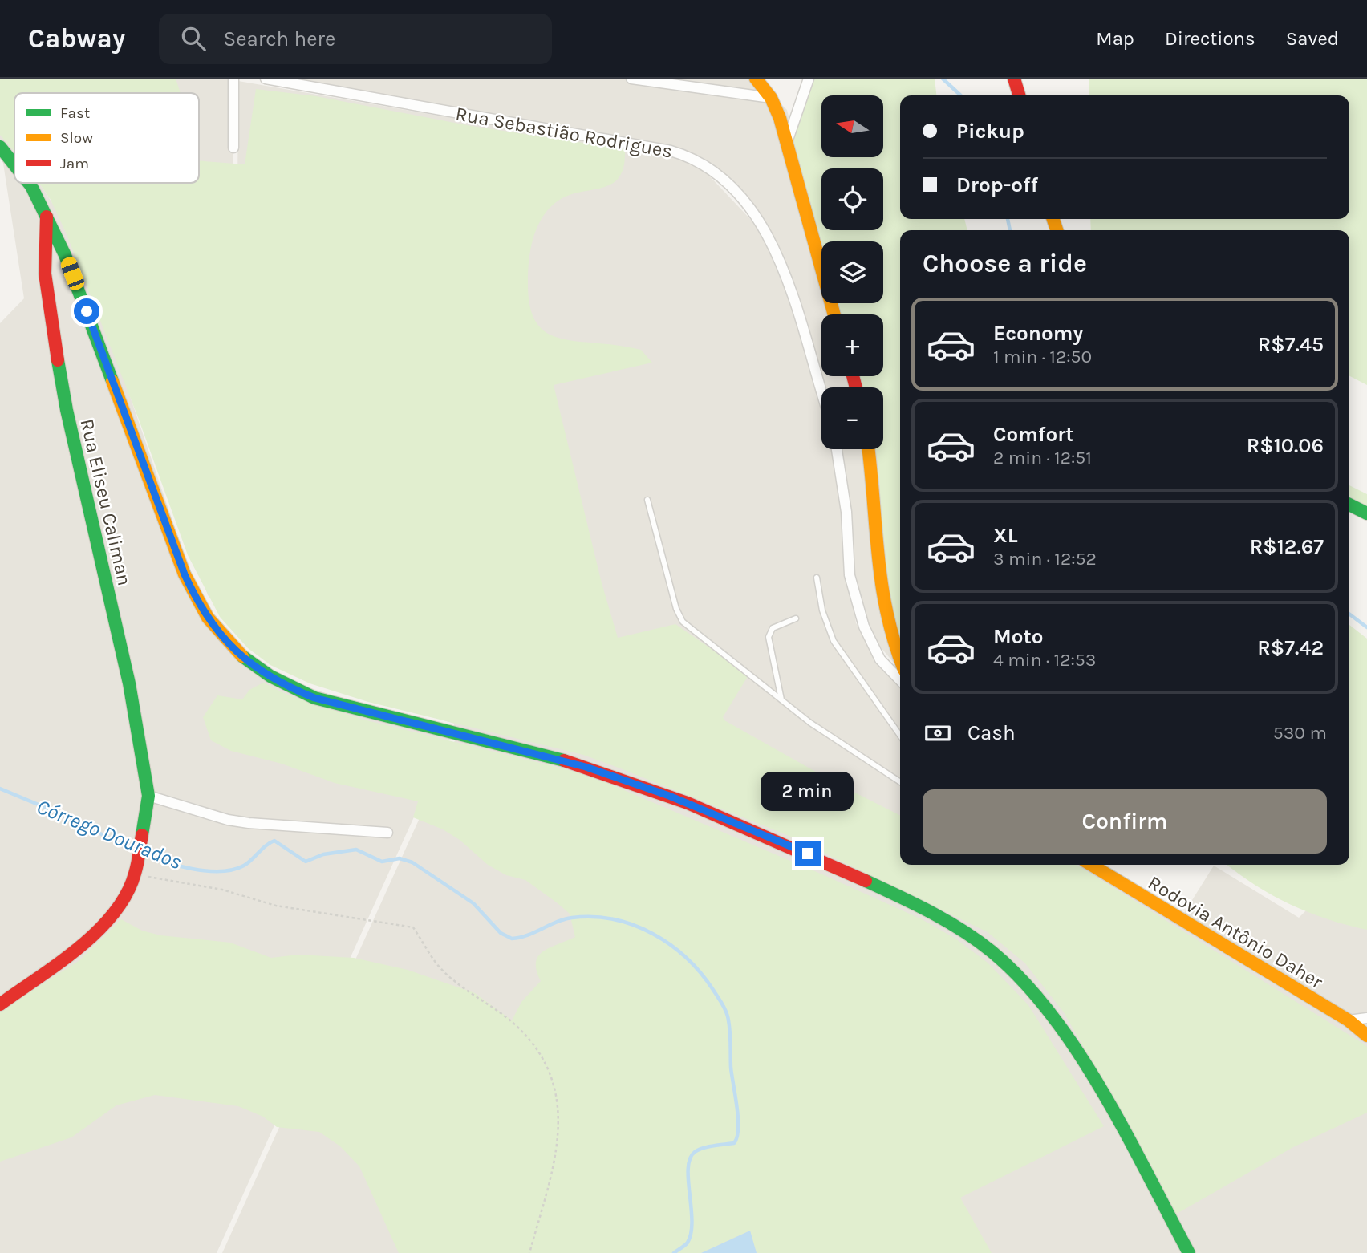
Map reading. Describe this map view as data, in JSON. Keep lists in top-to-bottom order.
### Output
{
  "streets": {
    "main road": ["Rua Eliseu Caliman", "Rodovia Antônio Daher"],
    "street": ["Rua Sebastião Rodrigues"]
  },
  "water": ["Córrego Dourados"],
  "legend": ["Fast", "Slow", "Jam"],
  "north": "left",
  "page": {
    "header": "Cabway",
    "search": "Search here",
    "nav": ["Map", "Directions", "Saved"],
    "map_buttons": ["+", "−"],
    "banner": ["Pickup", "Drop-off"],
    "heading": "Choose a ride",
    "list": [
      {
        "name": "Economy",
        "note": "1 min · 12:50",
        "value": "R$7.45"
      },
      {
        "name": "Comfort",
        "note": "2 min · 12:51",
        "value": "R$10.06"
      },
      {
        "name": "XL",
        "note": "3 min · 12:52",
        "value": "R$12.67"
      },
      {
        "name": "Moto",
        "note": "4 min · 12:53",
        "value": "R$7.42"
      }
    ],
    "pay": ["Cash", "530 m"],
    "bubble": "2 min",
    "buttons": "Confirm"
  }
}
